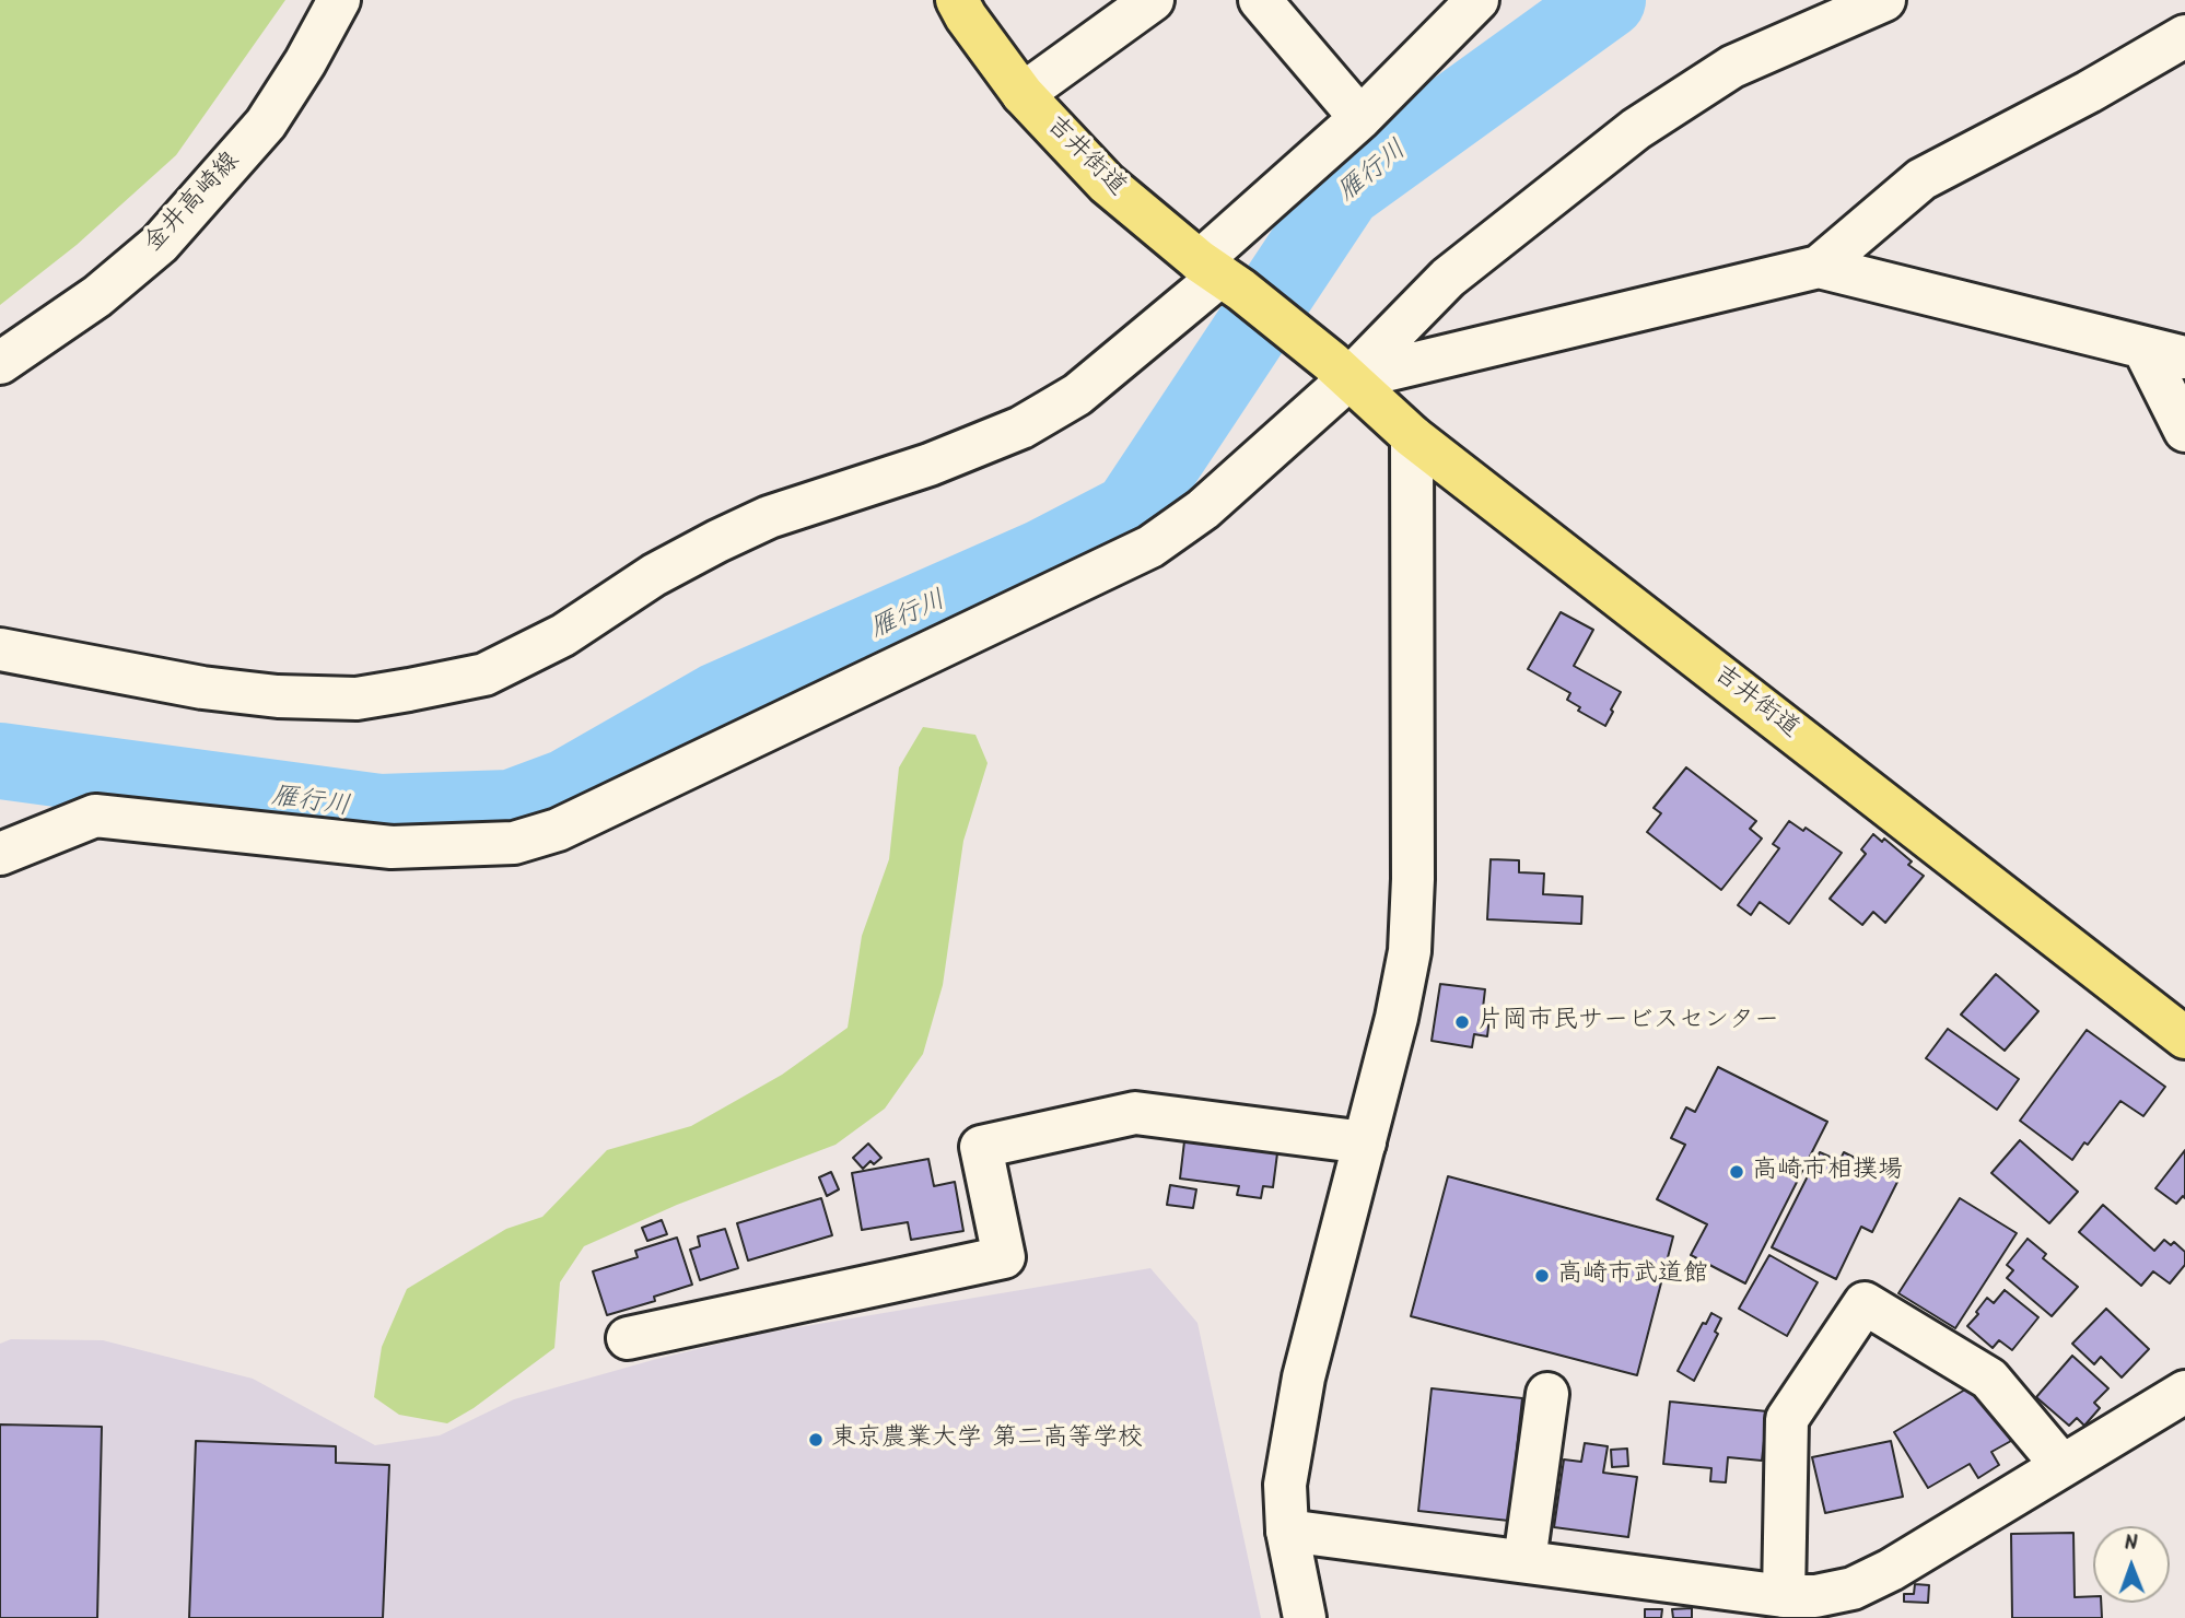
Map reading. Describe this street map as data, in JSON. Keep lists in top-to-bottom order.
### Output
{
  "streets": {
    "main road": ["吉井街道"],
    "street": ["金井高崎線"]
  },
  "water": ["雁行川"],
  "places": [
    "片岡市民サービスセンター",
    "高崎市相撲場",
    "高崎市武道館",
    "東京農業大学 第二高等学校"
  ],
  "north": "top"
}
